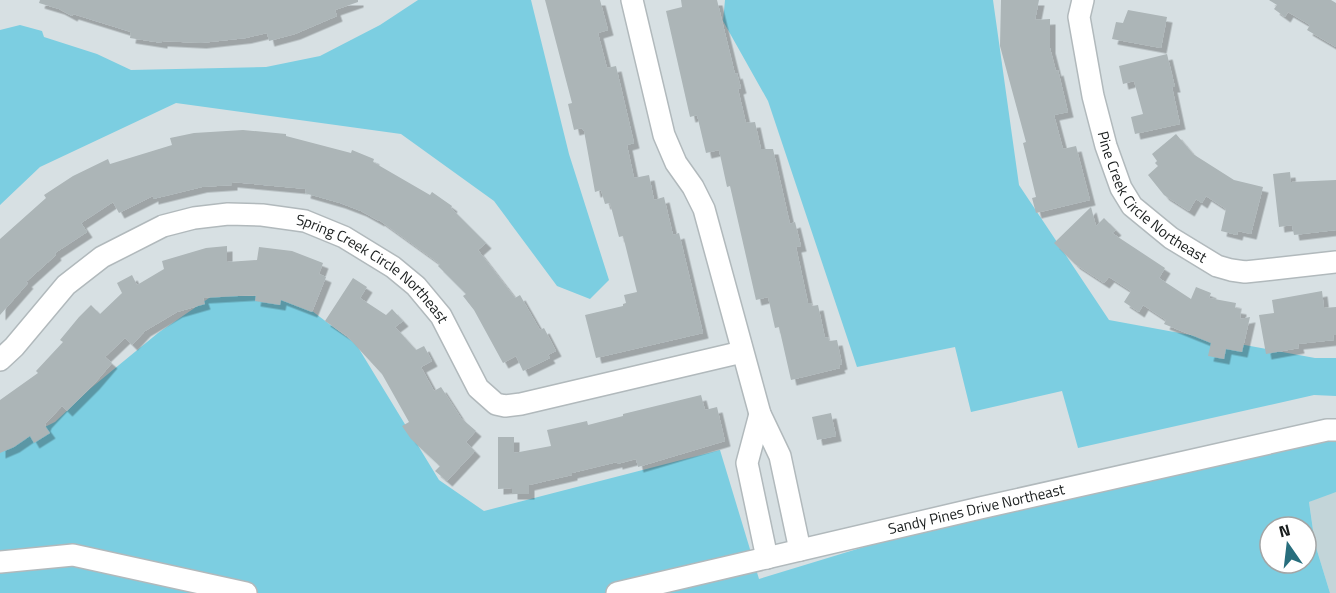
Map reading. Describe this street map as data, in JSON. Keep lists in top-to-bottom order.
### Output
{
  "streets": {
    "street": ["Pine Creek Circle Northeast", "Spring Creek Circle Northeast", "Sandy Pines Drive Northeast"]
  },
  "north": "top"
}
